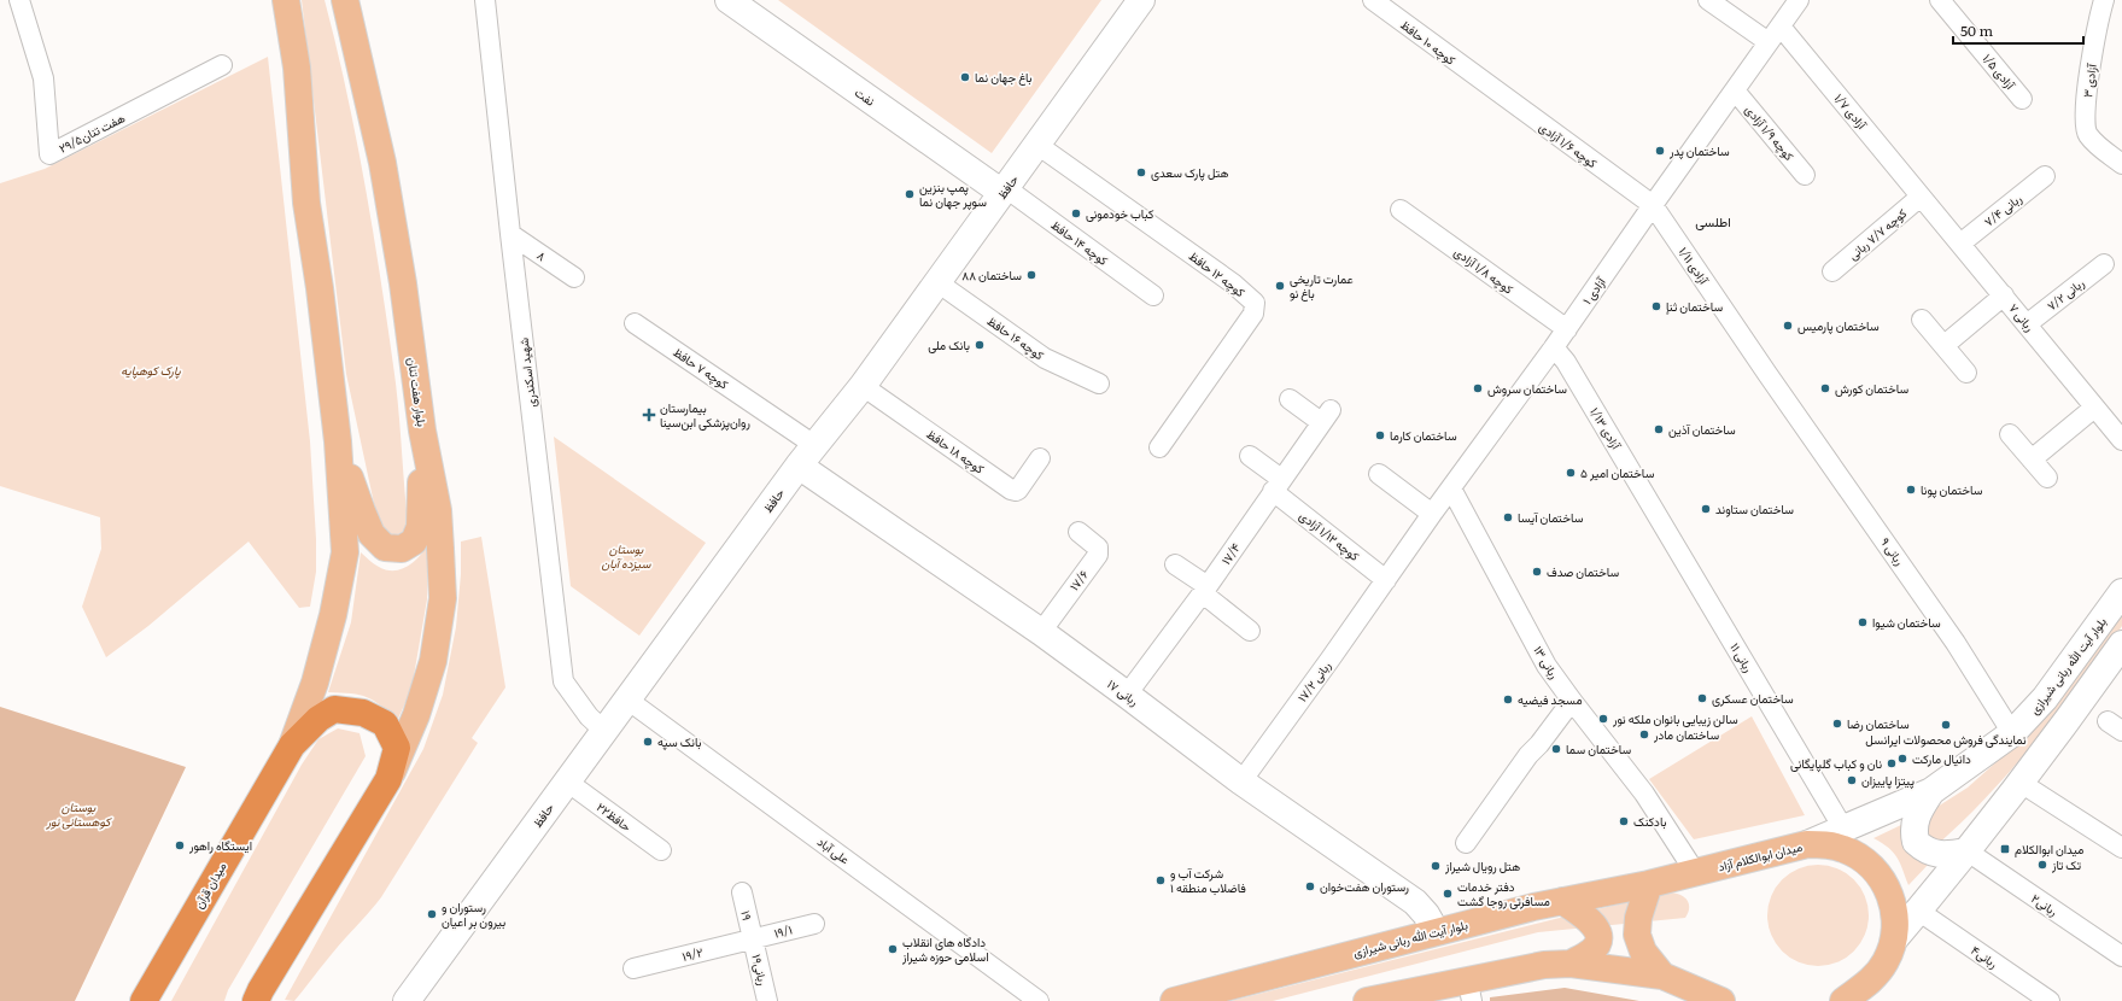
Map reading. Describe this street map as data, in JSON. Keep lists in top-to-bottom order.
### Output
{
  "streets": {
    "highway": ["میدان قرآن"],
    "main road": [
      "نفت",
      "حافظ",
      "بلوار هفت تنان",
      "بلوار آیت الله ربانی شیرازی",
      "ربانی ۱۷",
      "میدان ابوالکلام آزاد"
    ],
    "street": [
      "کوچه ۱۰ حافظ",
      "آزادی ۱/۵",
      "۳ آزادی",
      "آزادی ۱/۷",
      "۲۹/۵هفت تنان",
      "کوچه ۱/۹ آزادی",
      "کوچه ۱/۶ آزادی",
      "ربانی ۷/۴",
      "کوچه ۷/۷ ربانی",
      "کوچه ۱۴ حافظ",
      "۸",
      "آزادی ۱/۱۱",
      "کوچه ۱/۸ آزادی",
      "کوچه ۱۲ حافظ",
      "آزادی ۱",
      "ربانی ۷/۲",
      "ربانی ۷",
      "کوچه ۱۶ حافظ",
      "کوچه ۷ حافظ",
      "شهید اسکندری",
      "آزادی ۱/۱۳",
      "کوچه ۱۸ حافظ",
      "کوچه ۱/۱۲ آزادی",
      "ربانی ۹",
      "۱۷/۴",
      "۱۷/۶",
      "ربانی ۱۱",
      "ربانی ۱۳",
      "ربانی ۱۷/۲",
      "حافظ۲۲",
      "علی آباد",
      "ربانی۲",
      "۱۹",
      "۱۹/۱",
      "۱۹/۲",
      "ربانی۴",
      "ربانی۱۹"
    ]
  },
  "crossings": [
    ["کوچه ۱۰ حافظ", "کوچه ۱/۶ آزادی"],
    ["نفت", "حافظ"],
    ["نفت", "کوچه ۱۴ حافظ"],
    ["آزادی ۱/۷", "کوچه ۷/۷ ربانی"],
    ["آزادی ۱/۷", "آزادی ۱"],
    ["آزادی ۱/۷", "ربانی ۷"],
    ["کوچه ۱/۹ آزادی", "آزادی ۱"],
    ["کوچه ۱/۶ آزادی", "آزادی ۱/۱۱"],
    ["کوچه ۱/۶ آزادی", "آزادی ۱"],
    ["حافظ", "کوچه ۱۴ حافظ"],
    ["حافظ", "کوچه ۱۲ حافظ"],
    ["حافظ", "کوچه ۱۶ حافظ"],
    ["حافظ", "کوچه ۷ حافظ"],
    ["حافظ", "شهید اسکندری"],
    ["حافظ", "کوچه ۱۸ حافظ"],
    ["حافظ", "ربانی ۱۷"],
    ["حافظ", "حافظ۲۲"],
    ["حافظ", "علی آباد"],
    ["ربانی ۷/۴", "ربانی ۷"],
    ["کوچه ۷/۷ ربانی", "ربانی ۷"],
    ["۸", "شهید اسکندری"],
    ["آزادی ۱/۱۱", "آزادی ۱"],
    ["آزادی ۱/۱۱", "ربانی ۹"],
    ["کوچه ۱/۸ آزادی", "آزادی ۱"],
    ["آزادی ۱", "آزادی ۱/۱۳"],
    ["آزادی ۱", "کوچه ۱/۱۲ آزادی"],
    ["آزادی ۱", "ربانی ۱۳"],
    ["آزادی ۱", "ربانی ۱۷/۲"],
    ["ربانی ۷/۲", "ربانی ۷"],
    ["بلوار هفت تنان", "میدان قرآن"],
    ["آزادی ۱/۱۳", "ربانی ۱۱"],
    ["کوچه ۱/۱۲ آزادی", "۱۷/۴"],
    ["کوچه ۱/۱۲ آزادی", "ربانی ۱۷/۲"],
    ["ربانی ۹", "بلوار آیت الله ربانی شیرازی"],
    ["۱۷/۴", "ربانی ۱۷"],
    ["۱۷/۶", "ربانی ۱۷"],
    ["ربانی ۱۱", "بلوار آیت الله ربانی شیرازی"],
    ["ربانی ۱۳", "میدان ابوالکلام آزاد"],
    ["بلوار آیت الله ربانی شیرازی", "ربانی ۱۷"],
    ["بلوار آیت الله ربانی شیرازی", "میدان ابوالکلام آزاد"],
    ["ربانی ۱۷/۲", "ربانی ۱۷"],
    ["۱۹", "۱۹/۱"],
    ["۱۹", "۱۹/۲"],
    ["۱۹", "ربانی۱۹"],
    ["۱۹/۱", "۱۹/۲"],
    ["۱۹/۱", "ربانی۱۹"],
    ["۱۹/۲", "ربانی۱۹"]
  ],
  "districts": ["اطلسی"],
  "parks": ["پارک کوهپایه", "بوستان سیزده آبان", "بوستان کوهستانی نور"],
  "places": {
    "other": [
      "باغ جهان نما",
      "ساختمان پدر",
      "هتل پارک سعدی",
      "پمپ بنزین سوپر جهان نما",
      "کباب خودمونی",
      "ساختمان ۸۸",
      "عمارت تاریخی باغ نو",
      "ساختمان ثنإ",
      "ساختمان پارمیس",
      "بانک ملی",
      "ساختمان سروش",
      "ساختمان کورش",
      "ساختمان آذین",
      "ساختمان کارما",
      "ساختمان امیر ۵",
      "ساختمان پونا",
      "ساختمان ستاوند",
      "ساختمان آیسا",
      "ساختمان صدف",
      "ساختمان شیوا",
      "ساختمان عسکری",
      "مسجد فیضیه",
      "سالن زیبایی بانوان ملکه نور",
      "ساختمان رضا",
      "نمایندگی فروش محصولات ایرانسل",
      "ساختمان مادر",
      "بانک سپه",
      "ساختمان سما",
      "دانیال مارکت",
      "نان و کباب گلپایگانی",
      "پیتزا پاییزان",
      "بادکنک",
      "ایستگاه راهور",
      "تک تاز",
      "هتل رویال شیراز",
      "شرکت آب و فاضلاب منطقه ۱",
      "رستوران هفت‌خوان",
      "دفتر خدمات مسافرتی روجا گشت",
      "رستوران و بیرون بر اعيان",
      "دادگاه های انقلاب اسلامی حوزه شیراز"
    ],
    "health": ["بیمارستان روان‌پزشکی ابن‌سینا"],
    "transit": ["میدان ابوالکلام"]
  },
  "scale_bar": "50 m"
}
